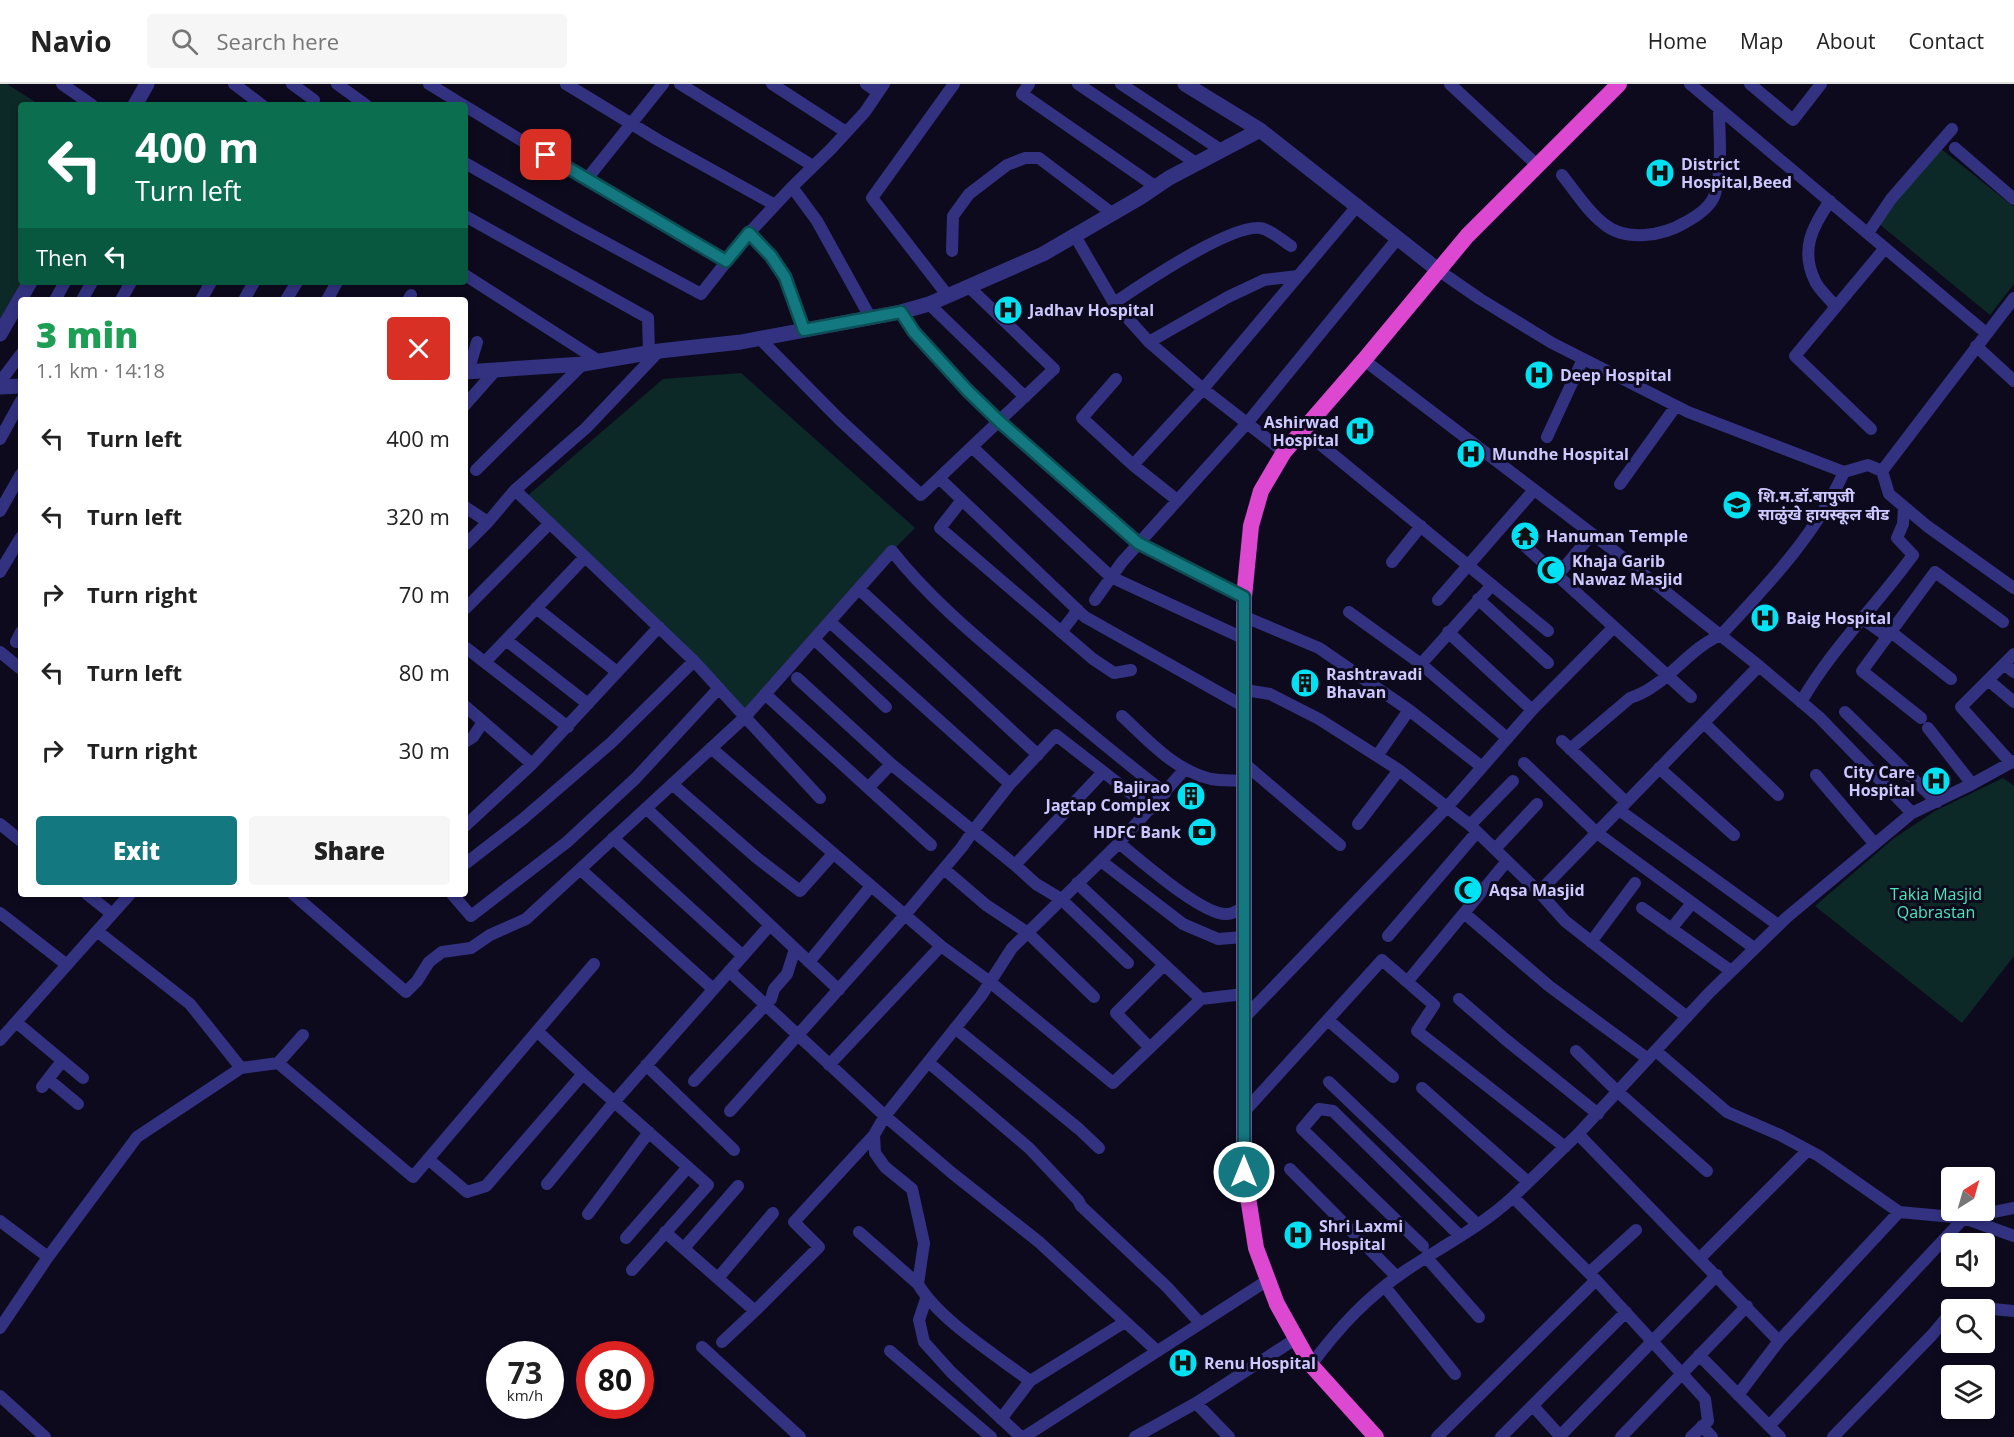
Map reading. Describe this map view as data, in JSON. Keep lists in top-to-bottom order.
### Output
{
  "parks": ["Takia Masjid Qabrastan"],
  "places": {
    "hospital": [
      "District Hospital,Beed",
      "Jadhav Hospital",
      "Deep Hospital",
      "Ashirwad Hospital",
      "Mundhe Hospital",
      "Baig Hospital",
      "City Care Hospital",
      "Shri Laxmi Hospital",
      "Renu Hospital"
    ],
    "school or university": ["शि.म.डॉ.बापुजी साळुंखे हायस्कूल बीड"],
    "temple": ["Hanuman Temple"],
    "mosque": ["Khaja Garib Nawaz Masjid", "Aqsa Masjid"],
    "building": ["Rashtravadi Bhavan", "Bajirao Jagtap Complex"],
    "bank": ["HDFC Bank"]
  },
  "north": "top right",
  "page": {
    "header": "Navio",
    "search": "Search here",
    "nav": [
      "Home",
      "Map",
      "About",
      "Contact"
    ],
    "turn": ["400 m", "Turn left"],
    "then": "Then",
    "heading": ["3 min", "1.1 km · 14:18"],
    "list": [
      {
        "name": "Turn left",
        "value": "400 m"
      },
      {
        "name": "Turn left",
        "value": "320 m"
      },
      {
        "name": "Turn right",
        "value": "70 m"
      },
      {
        "name": "Turn left",
        "value": "80 m"
      },
      {
        "name": "Turn right",
        "value": "30 m"
      }
    ],
    "buttons": ["Exit", "Share"],
    "speed": "73 km/h",
    "limit": "80"
  }
}
